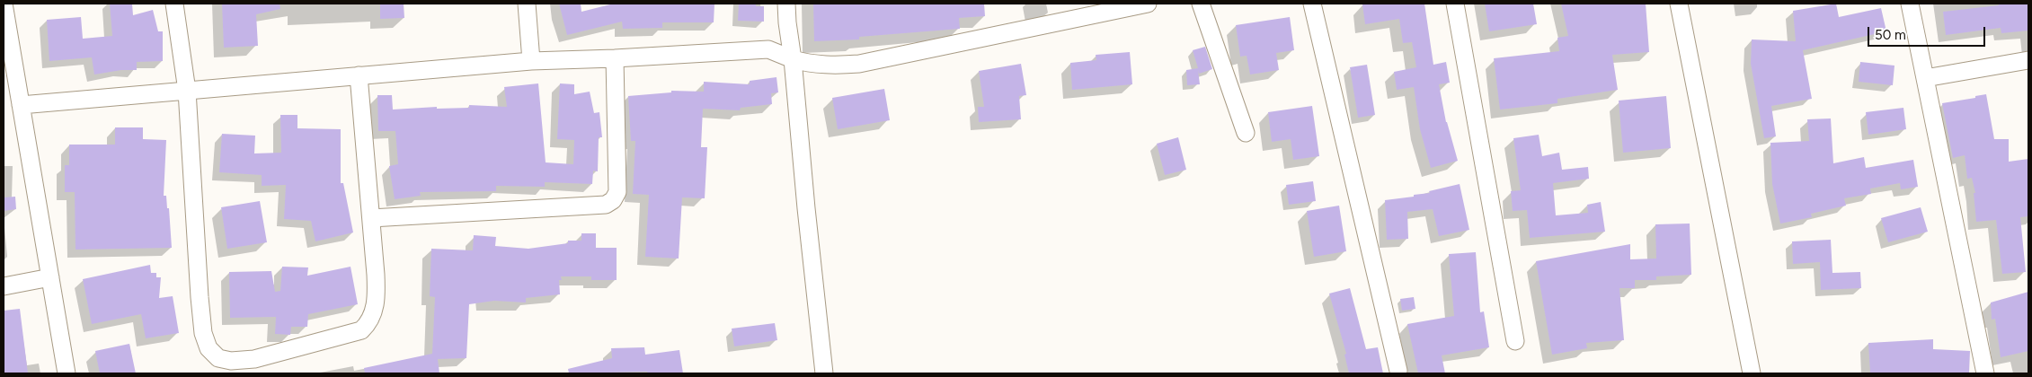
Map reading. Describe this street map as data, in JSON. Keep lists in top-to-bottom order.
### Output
{
  "scale_bar": "50 m"
}
